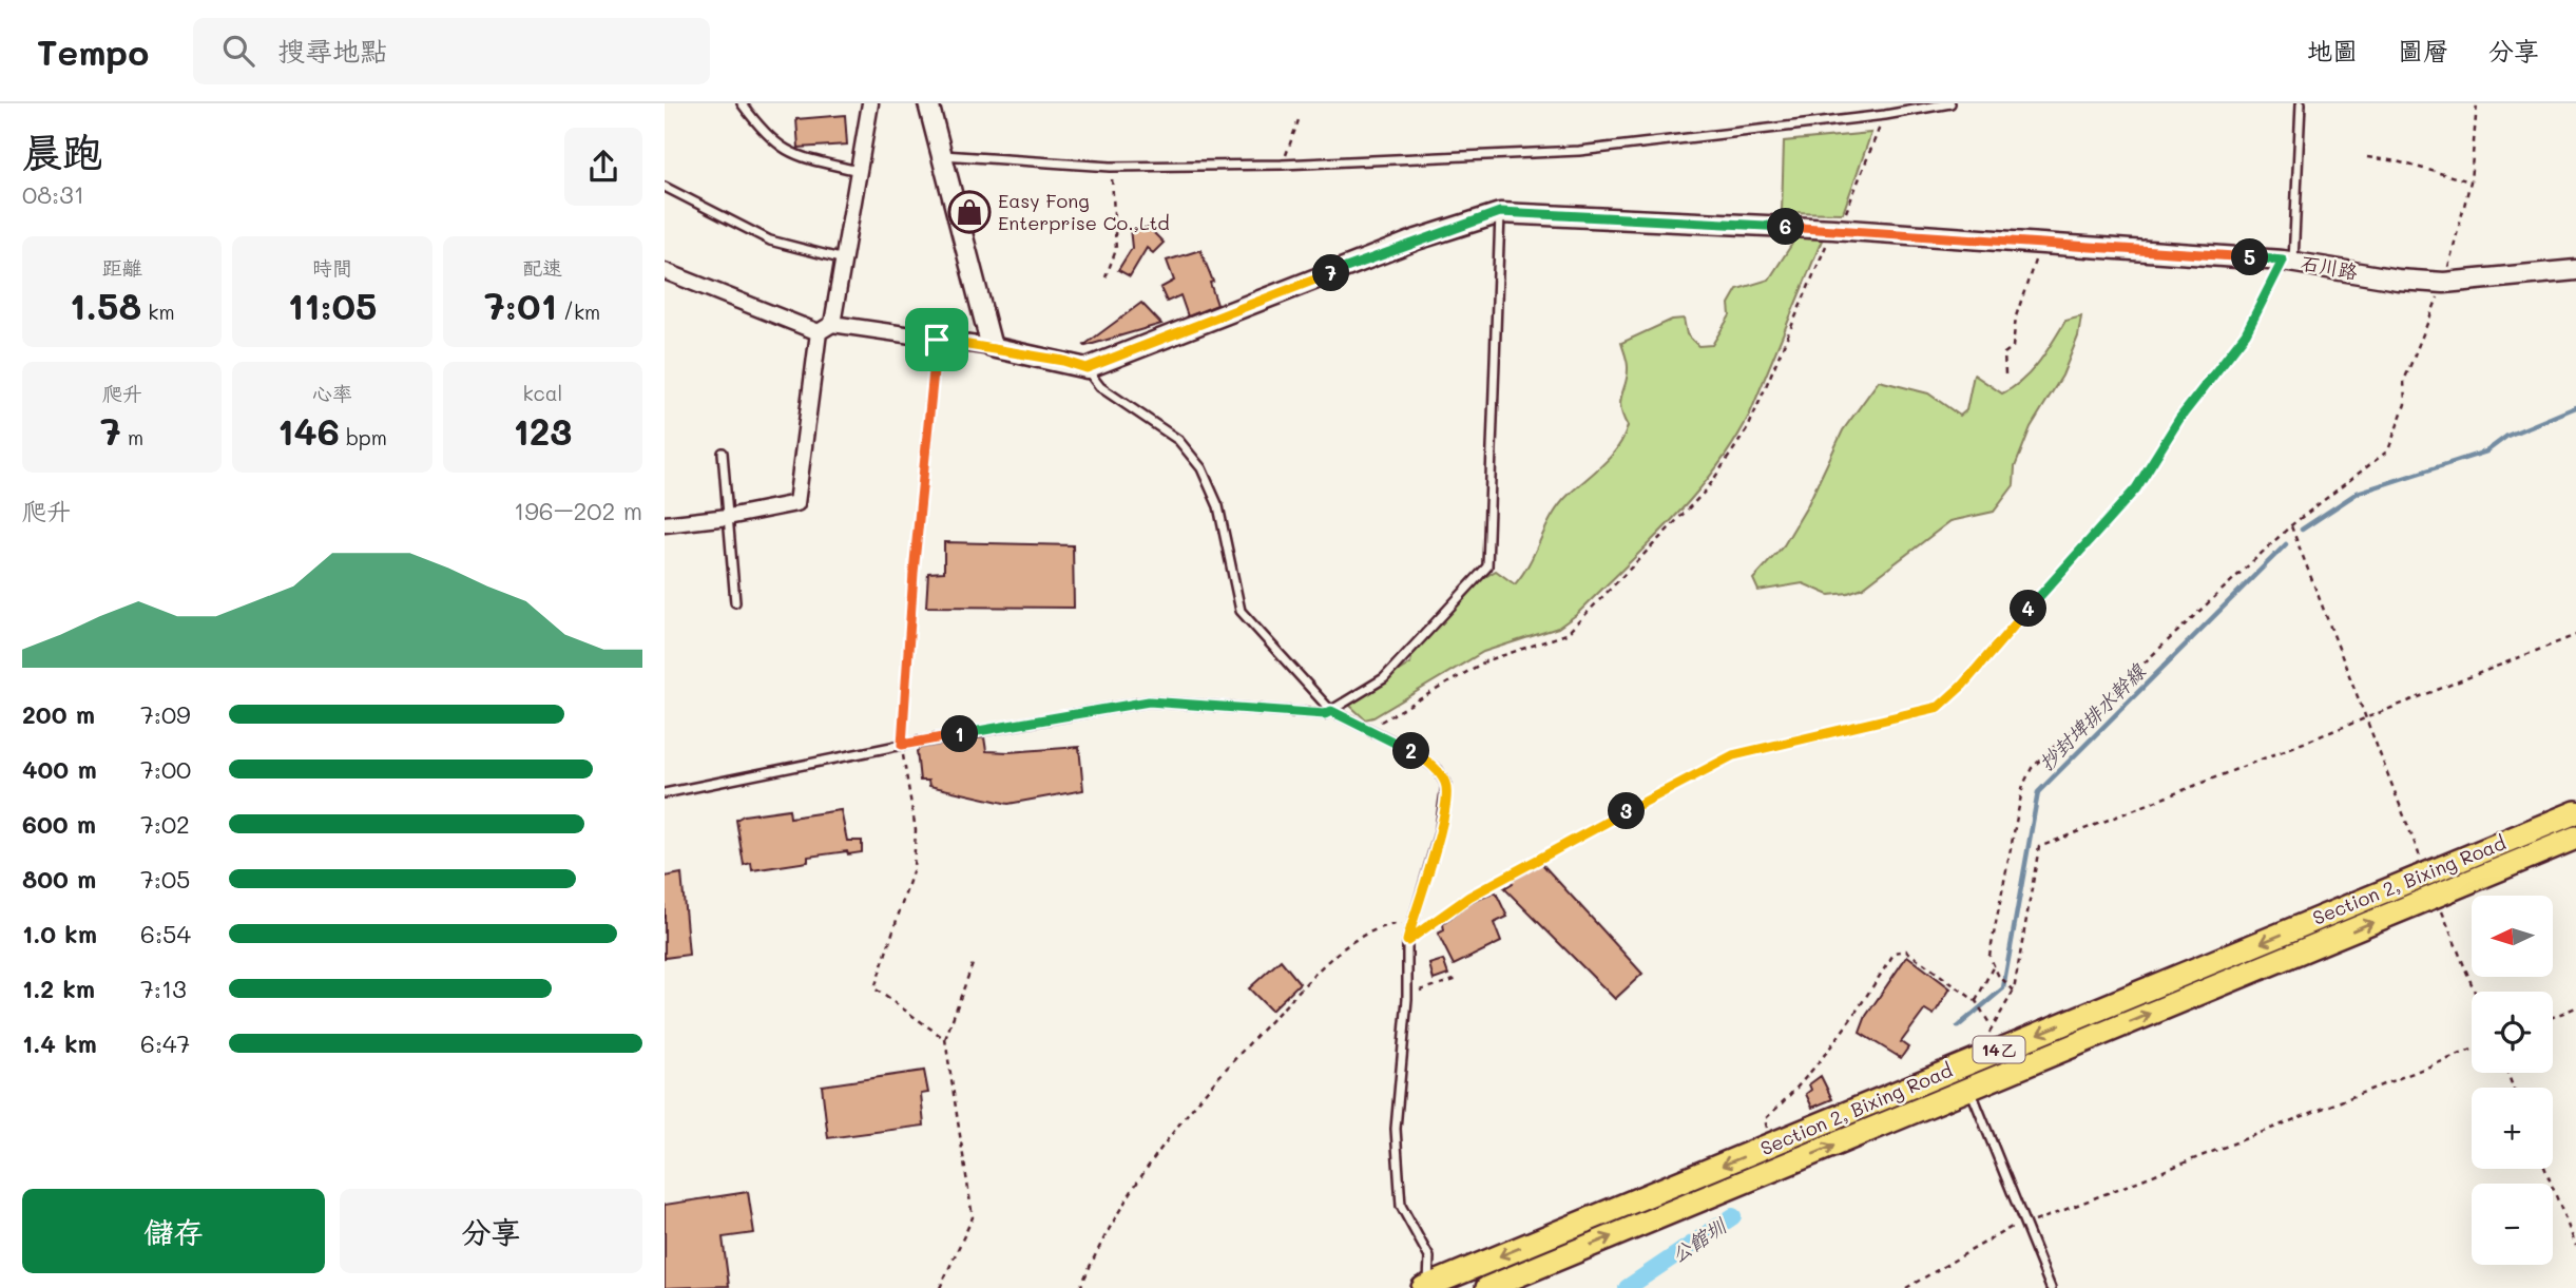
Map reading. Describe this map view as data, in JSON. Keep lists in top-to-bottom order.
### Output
{
  "streets": {
    "main road": ["Section 2, Bixing Road", "14乙"],
    "street": ["石川路"]
  },
  "water": ["抄封埤排水幹線", "公館圳"],
  "places": {
    "shop": ["Easy Fong Enterprise Co.,Ltd"]
  },
  "north": "left",
  "page": {
    "header": "Tempo",
    "search": "搜尋地點",
    "nav": ["地圖", "圖層", "分享"],
    "heading": ["晨跑", "08:31"],
    "pins": [
      "6",
      "5",
      "7",
      "4",
      "1",
      "2",
      "3"
    ],
    "stats": [
      ["距離", "1.58 km"],
      ["時間", "11:05"],
      ["配速", "7:01 /km"],
      ["爬升", "7 m"],
      ["心率", "146 bpm"],
      ["kcal", "123"]
    ],
    "chart": ["爬升", "196–202 m"],
    "list": [
      {
        "name": "200 m",
        "note": "7:09"
      },
      {
        "name": "400 m",
        "note": "7:00"
      },
      {
        "name": "600 m",
        "note": "7:02"
      },
      {
        "name": "800 m",
        "note": "7:05"
      },
      {
        "name": "1.0 km",
        "note": "6:54"
      },
      {
        "name": "1.2 km",
        "note": "7:13"
      },
      {
        "name": "1.4 km",
        "note": "6:47"
      }
    ],
    "map_buttons": ["+", "−"],
    "buttons": ["儲存", "分享"]
  }
}
